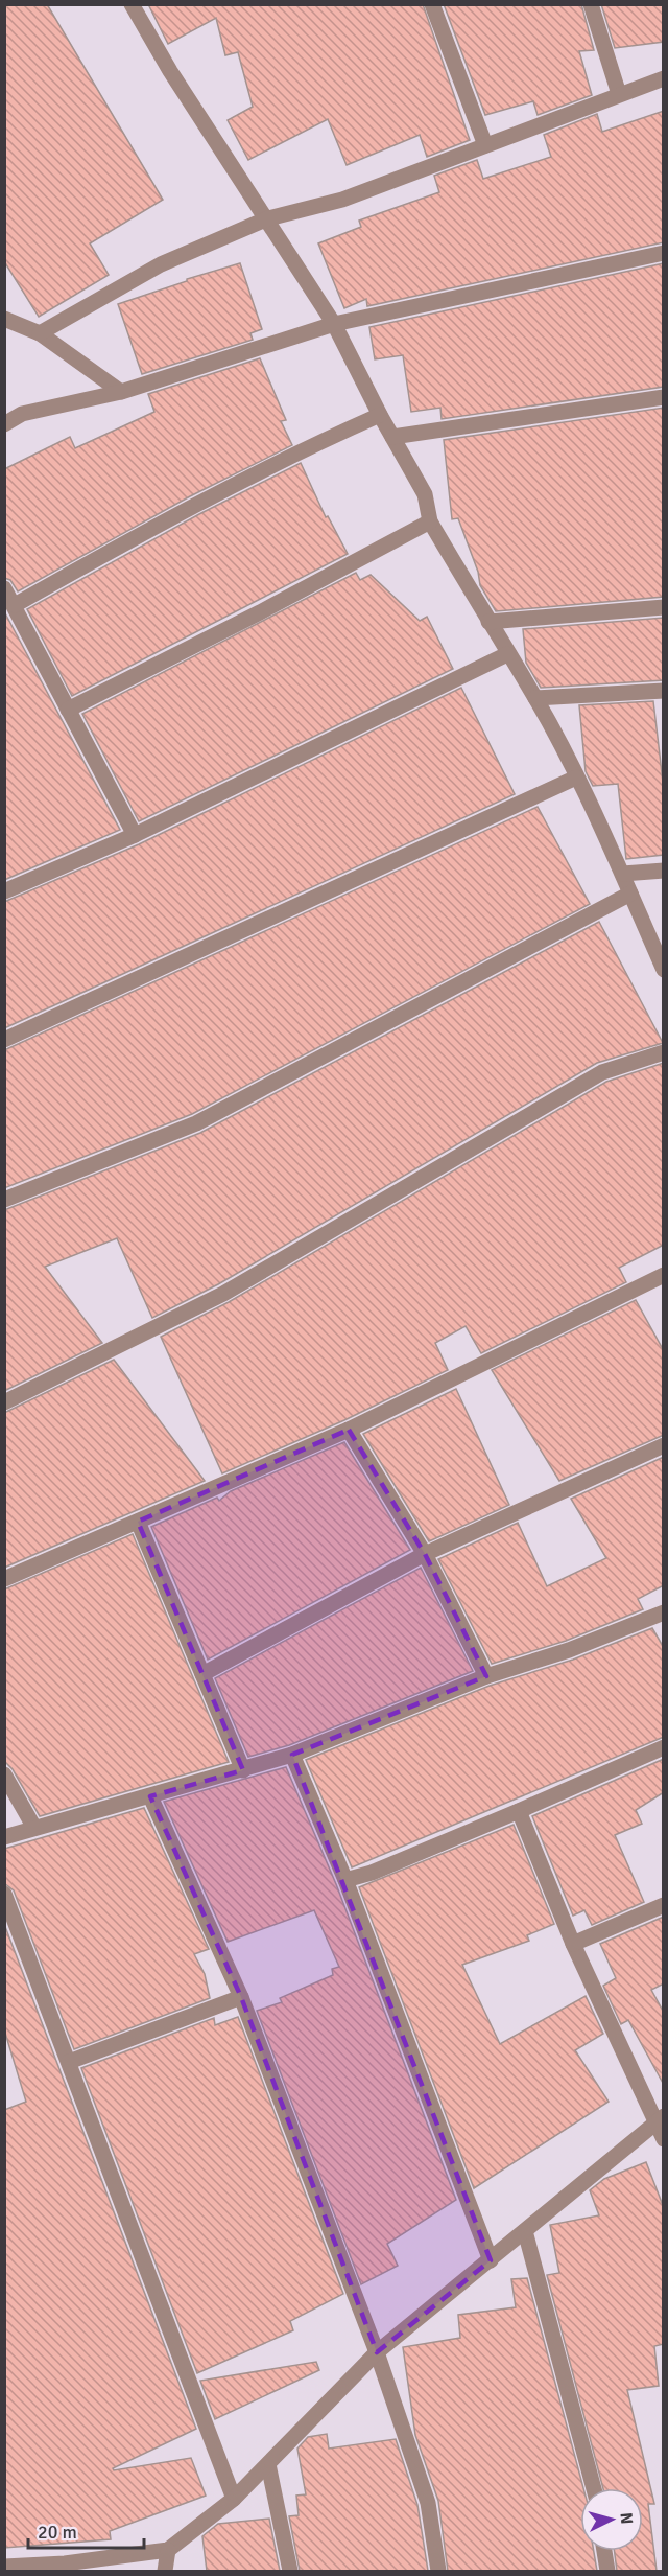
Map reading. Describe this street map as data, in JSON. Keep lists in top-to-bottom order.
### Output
{
  "scale_bar": "20 m",
  "north": "right"
}
